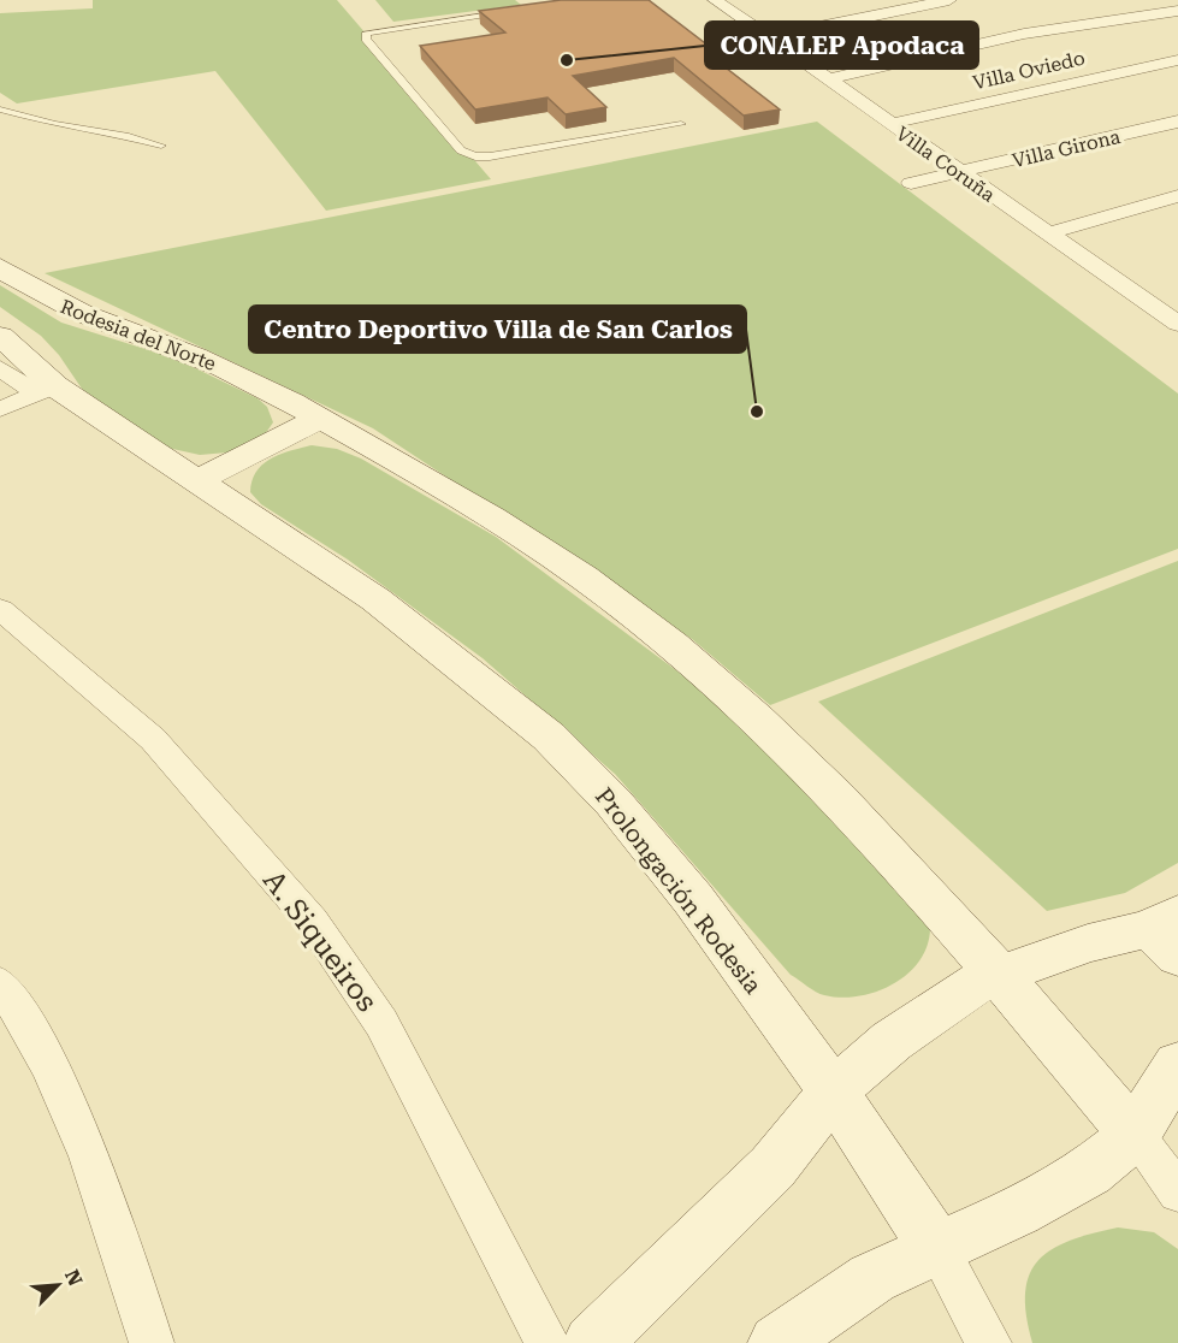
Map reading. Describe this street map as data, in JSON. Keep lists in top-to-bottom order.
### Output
{
  "streets": {
    "street": [
      "Villa Oviedo",
      "Villa Girona",
      "Villa Coruña",
      "Rodesia del Norte",
      "Prolongación Rodesia",
      "A. Siqueiros"
    ]
  },
  "crossings": [
    ["Villa Oviedo", "Villa Coruña"],
    ["Villa Girona", "Villa Coruña"]
  ],
  "places": ["CONALEP Apodaca", "Centro Deportivo Villa de San Carlos"],
  "north": "top right"
}
